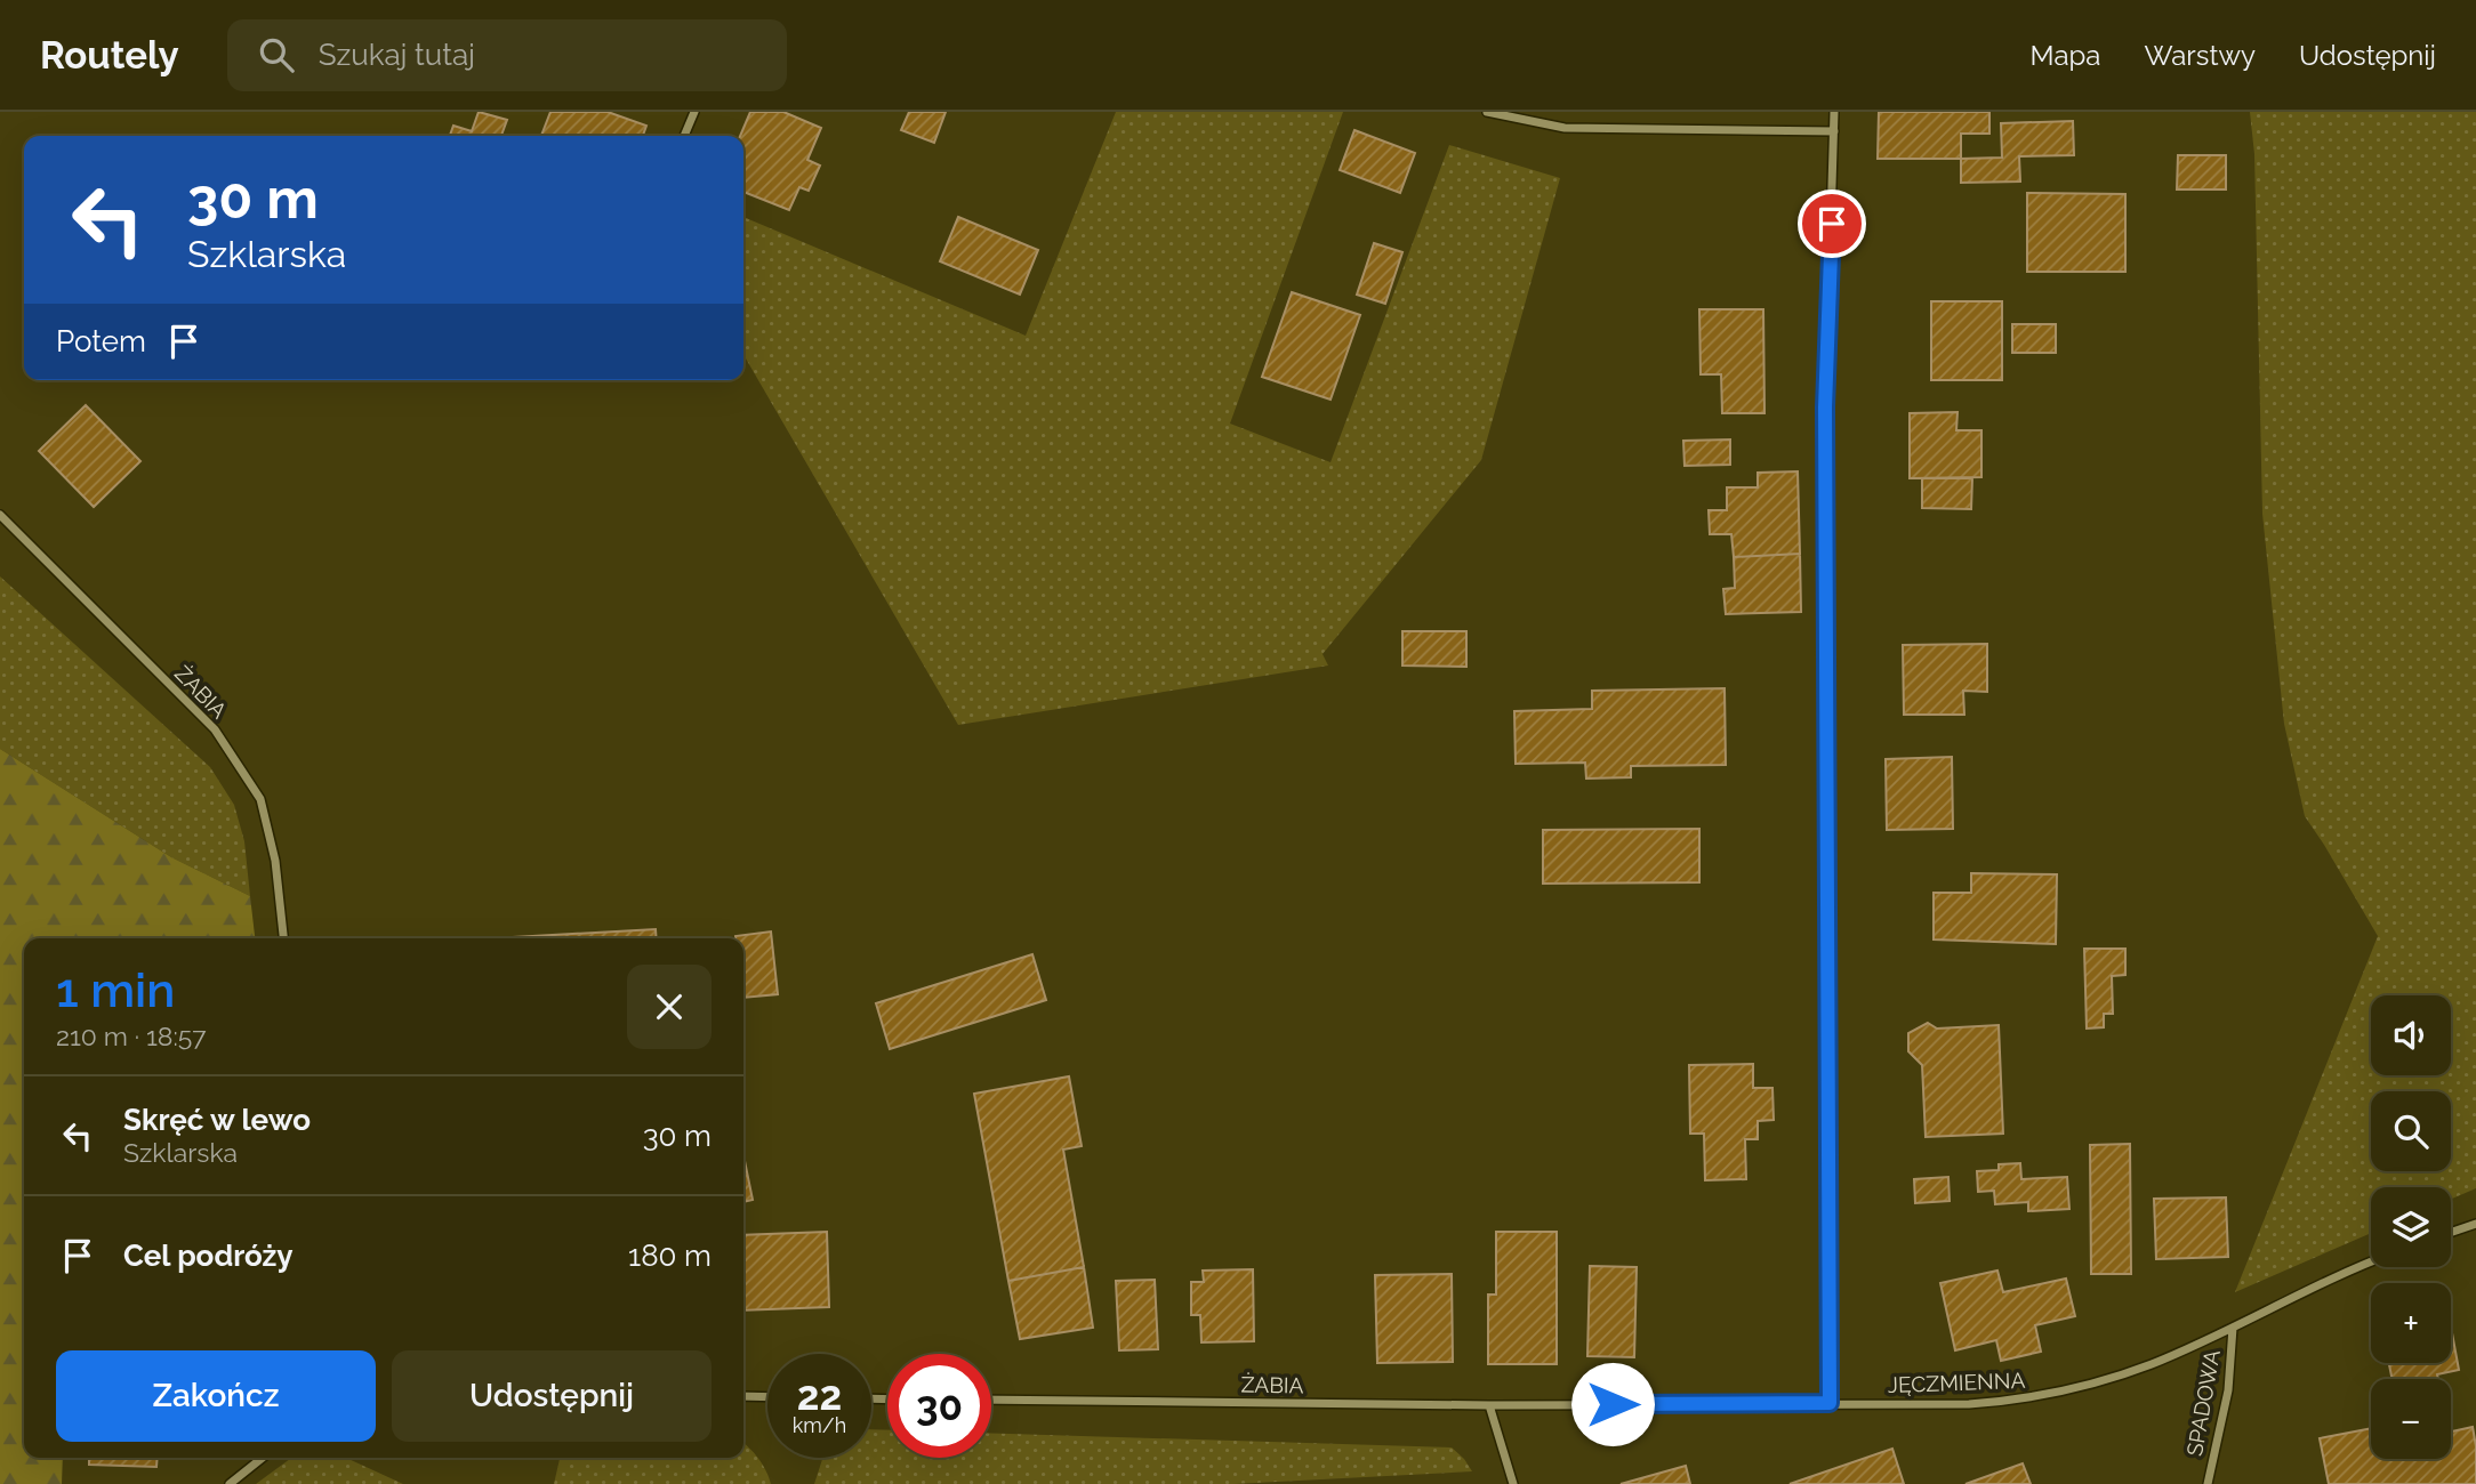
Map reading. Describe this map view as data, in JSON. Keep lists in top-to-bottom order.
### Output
{
  "streets": {
    "street": ["ŻABIA", "JĘCZMIENNA", "SPADOWA"]
  },
  "crossings": [
    ["ŻABIA", "JĘCZMIENNA"],
    ["JĘCZMIENNA", "SPADOWA"]
  ],
  "page": {
    "header": "Routely",
    "search": "Szukaj tutaj",
    "nav": ["Mapa", "Warstwy", "Udostępnij"],
    "turn": ["30 m", "Szklarska"],
    "then": "Potem",
    "heading": ["1 min", "210 m · 18:57"],
    "map_buttons": ["+", "−"],
    "list": [
      {
        "name": "Skręć w lewo",
        "note": "Szklarska",
        "value": "30 m"
      },
      {
        "name": "Cel podróży",
        "value": "180 m"
      }
    ],
    "buttons": ["Zakończ", "Udostępnij"],
    "speed": "22 km/h",
    "limit": "30"
  }
}
